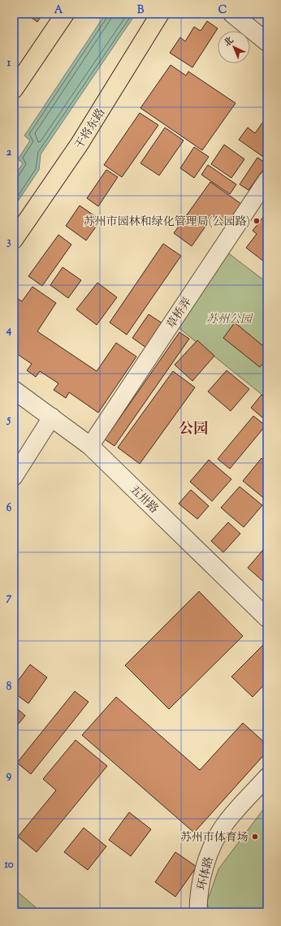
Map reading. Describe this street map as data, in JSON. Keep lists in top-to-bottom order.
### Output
{
  "streets": {
    "main road": ["干将东路"],
    "street": ["草桥弄", "五卅路", "环体路"]
  },
  "crossings": [
    ["草桥弄", "五卅路"]
  ],
  "districts": ["公园"],
  "parks": ["苏州公园"],
  "places": ["苏州市园林和绿化管理局(公园路)", "苏州市体育场"],
  "north": "top left",
  "grid": {
    "columns": ["A", "B", "C"],
    "rows": [
      "1",
      "2",
      "3",
      "4",
      "5",
      "6",
      "7",
      "8",
      "9",
      "10"
    ]
  }
}
